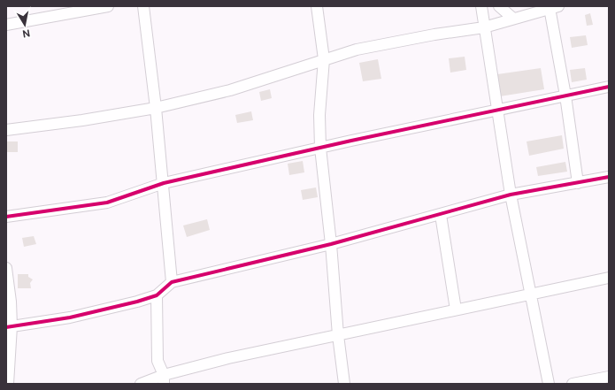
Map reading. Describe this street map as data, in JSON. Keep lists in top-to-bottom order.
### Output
{
  "north": "bottom"
}
